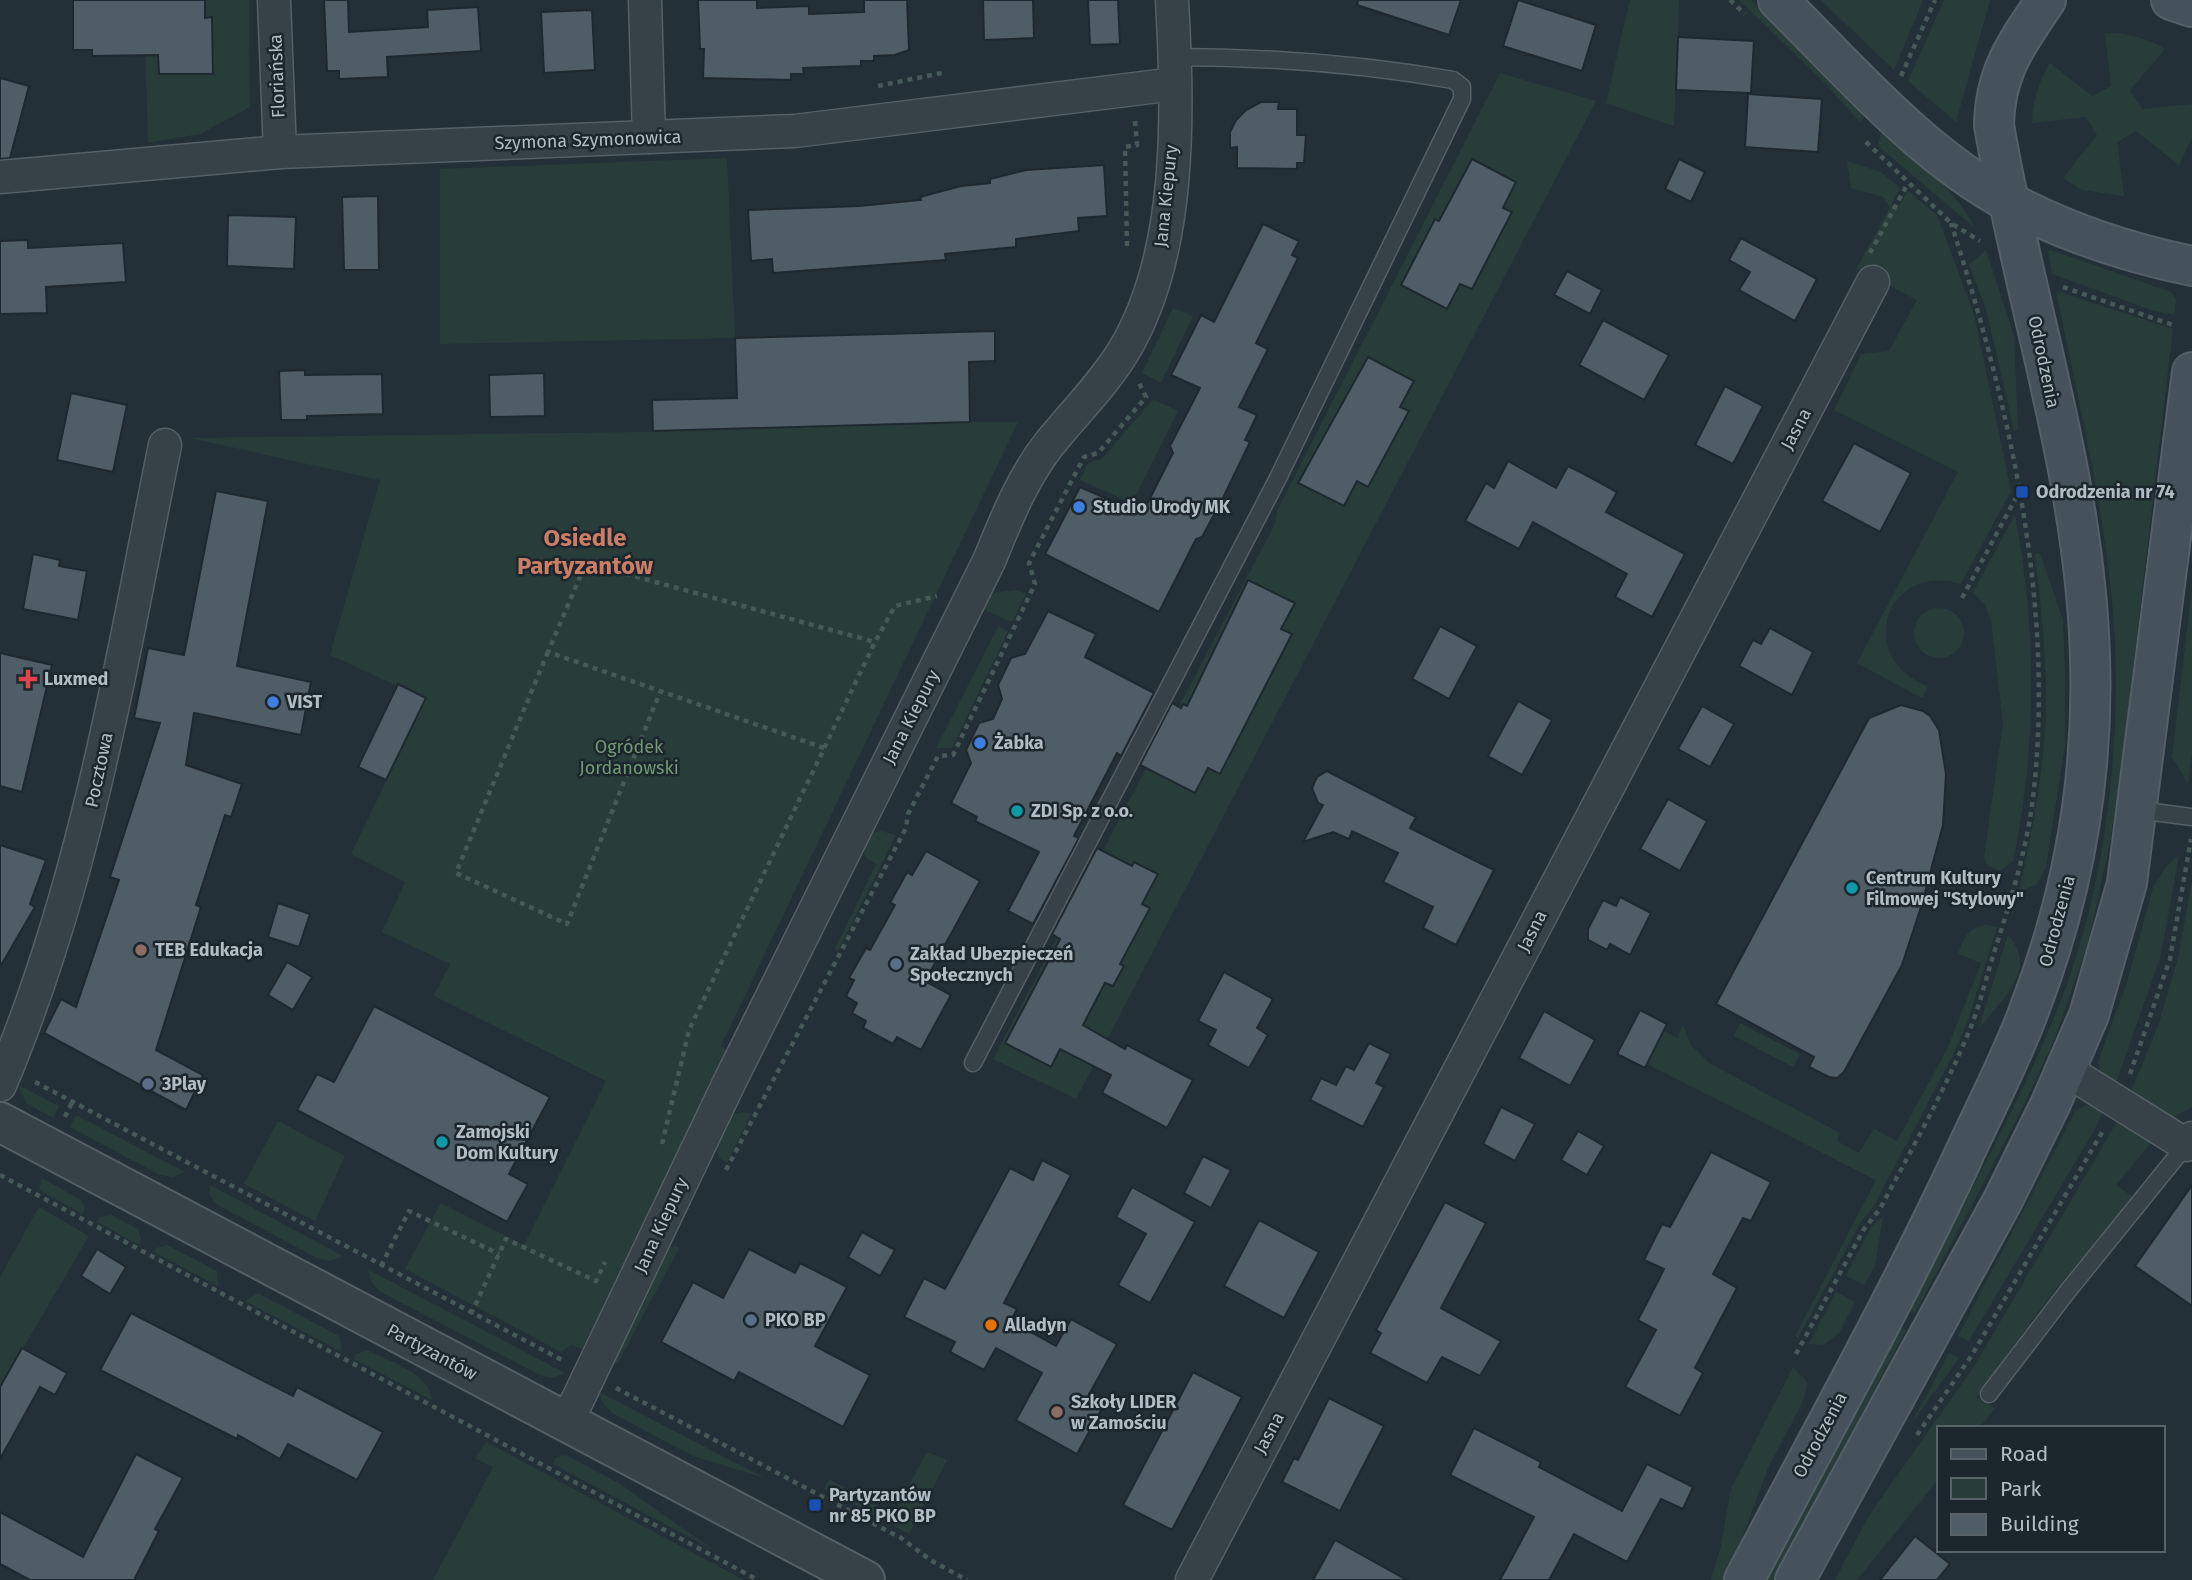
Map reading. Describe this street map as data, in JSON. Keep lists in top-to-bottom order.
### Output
{
  "streets": {
    "main road": ["Odrodzenia"],
    "street": [
      "Floriańska",
      "Szymona Szymonowica",
      "Jana Kiepury",
      "Jasna",
      "Pocztowa",
      "Partyzantów"
    ]
  },
  "crossings": [
    ["Floriańska", "Szymona Szymonowica"],
    ["Szymona Szymonowica", "Jana Kiepury"],
    ["Jana Kiepury", "Partyzantów"]
  ],
  "districts": ["Osiedle Partyzantów"],
  "parks": ["Ogródek Jordanowski"],
  "places": {
    "transit": ["Odrodzenia nr 74", "Partyzantów nr 85 PKO BP"],
    "other": [
      "Studio Urody MK",
      "VIST",
      "Żabka",
      "ZDI Sp. z o.o.",
      "Centrum Kultury Filmowej \"Stylowy\"",
      "TEB Edukacja",
      "Zakład Ubezpieczeń Społecznych",
      "3Play",
      "Zamojski Dom Kultury",
      "PKO BP",
      "Alladyn",
      "Szkoły LIDER w Zamościu"
    ],
    "health": ["Luxmed"]
  },
  "legend": ["Road", "Park", "Building"]
}
